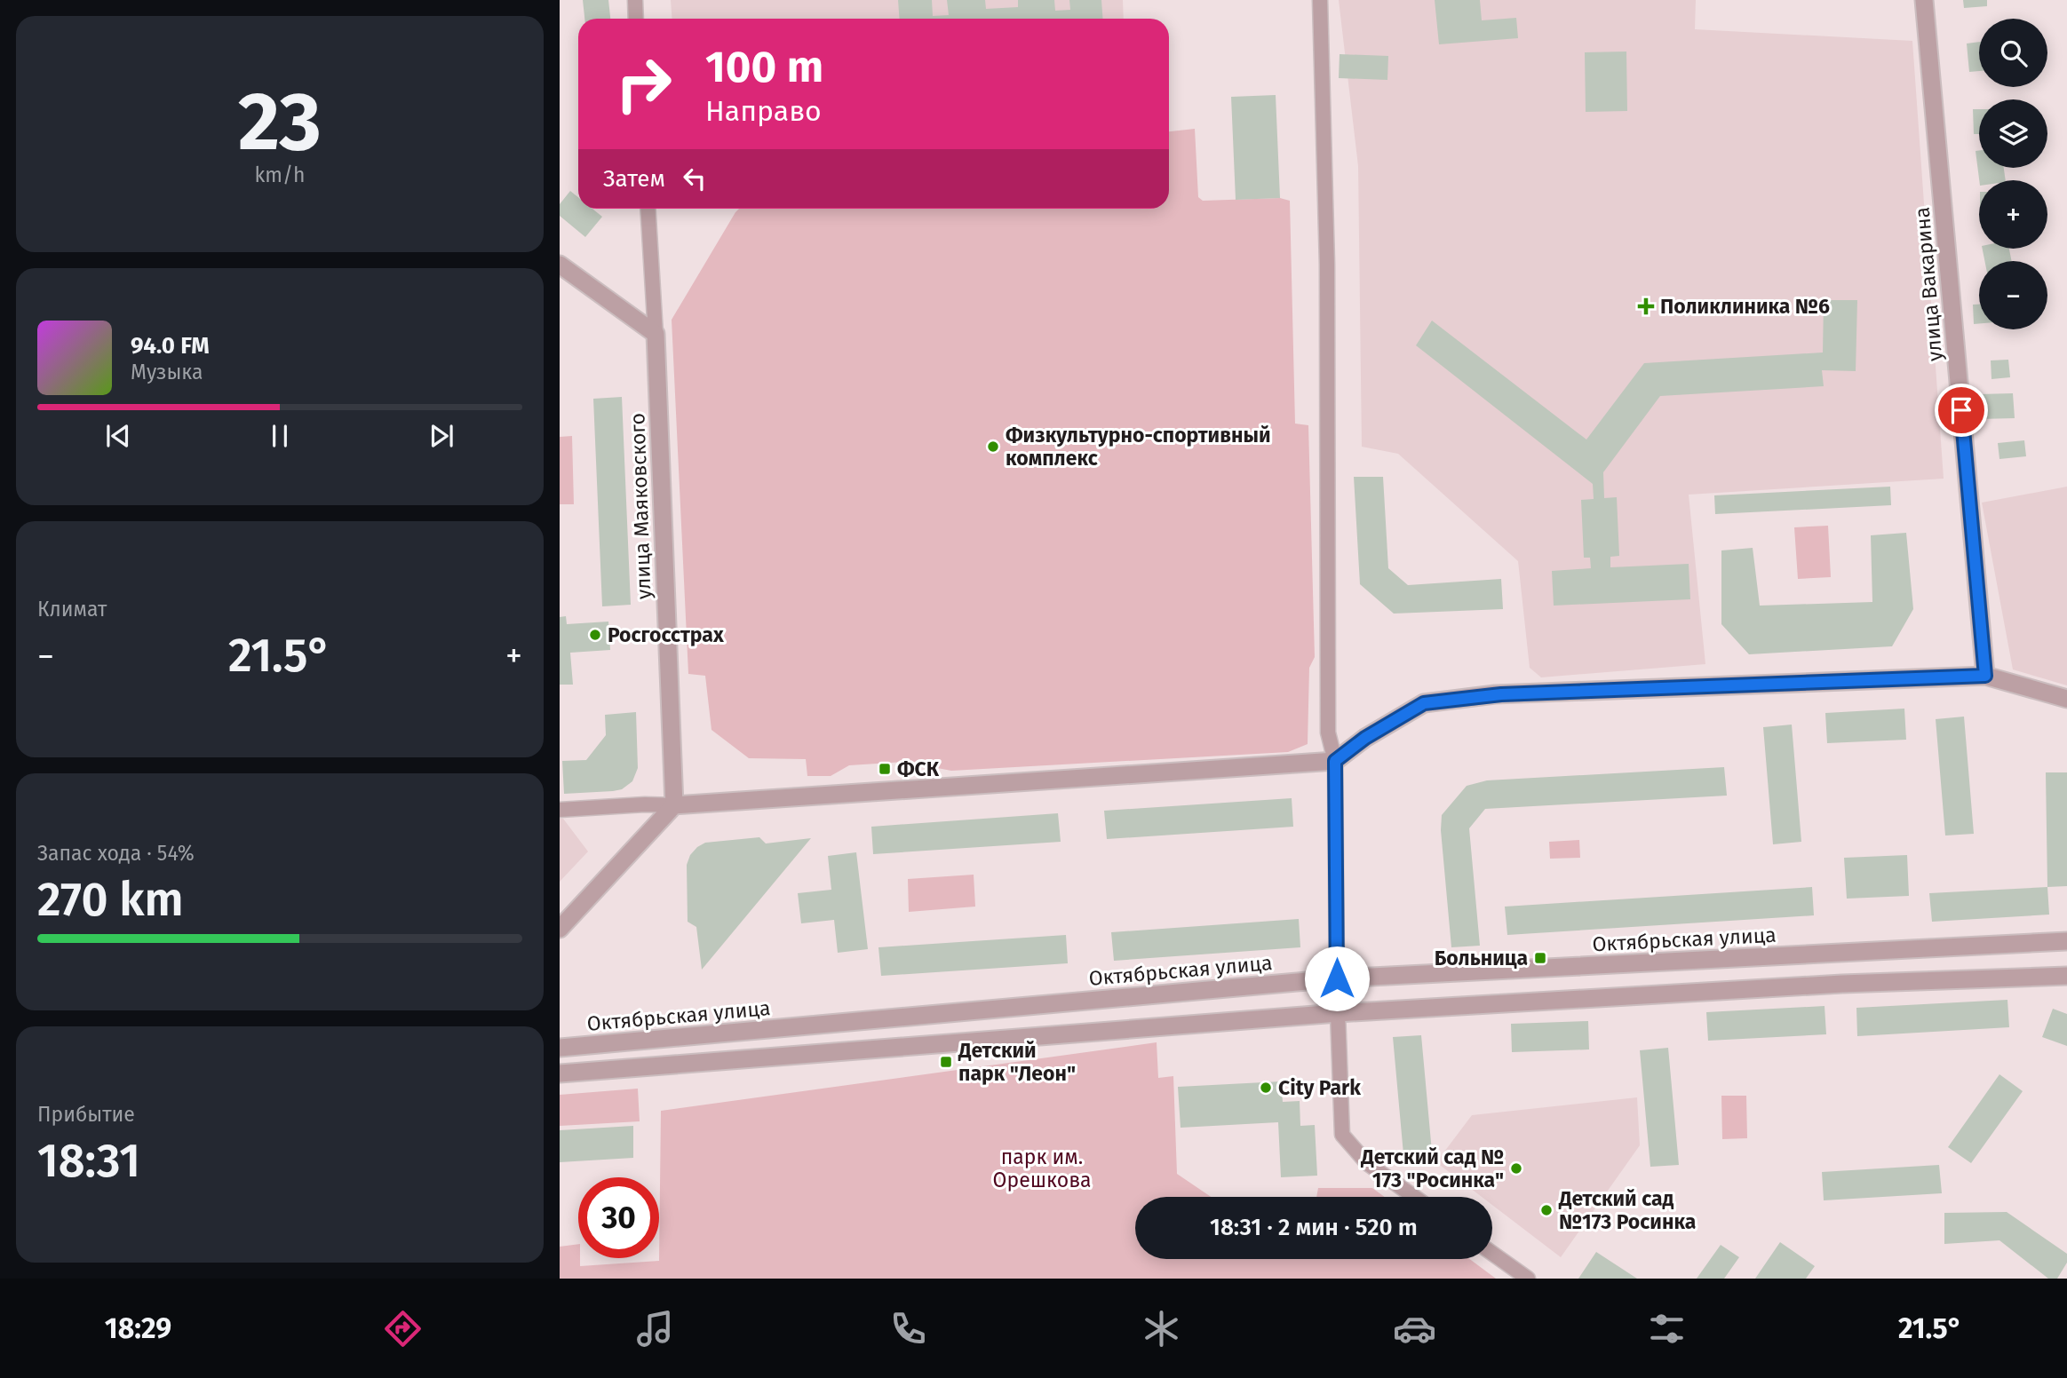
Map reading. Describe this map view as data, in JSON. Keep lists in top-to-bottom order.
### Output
{
  "streets": {
    "street": ["улица Вакарина", "улица Маяковского", "Октябрьская улица"]
  },
  "parks": ["парк им. Орешкова"],
  "places": {
    "health": ["Поликлиника №6"],
    "other": [
      "Физкультурно-спортивный комплекс",
      "Росгосстрах",
      "City Park",
      "Детский сад № 173 \"Росинка\"",
      "Детский сад №173 Росинка"
    ],
    "transit": ["ФСК", "Больница", "Детский парк \"Леон\""]
  },
  "page": {
    "tile": [
      ["23", "km/h"],
      "Климат",
      ["Запас хода · 54%", "270 km"],
      ["Прибытие", "18:31"]
    ],
    "map_buttons": ["+", "−"],
    "turn": ["100 m", "Направо"],
    "then": "Затем",
    "song": ["94.0 FM", "Музыка"],
    "heat": ["−", "21.5°", "+"],
    "limit": "30",
    "trip": "18:31 · 2 мин · 520 m",
    "tabs": ["18:29", "21.5°"]
  }
}
